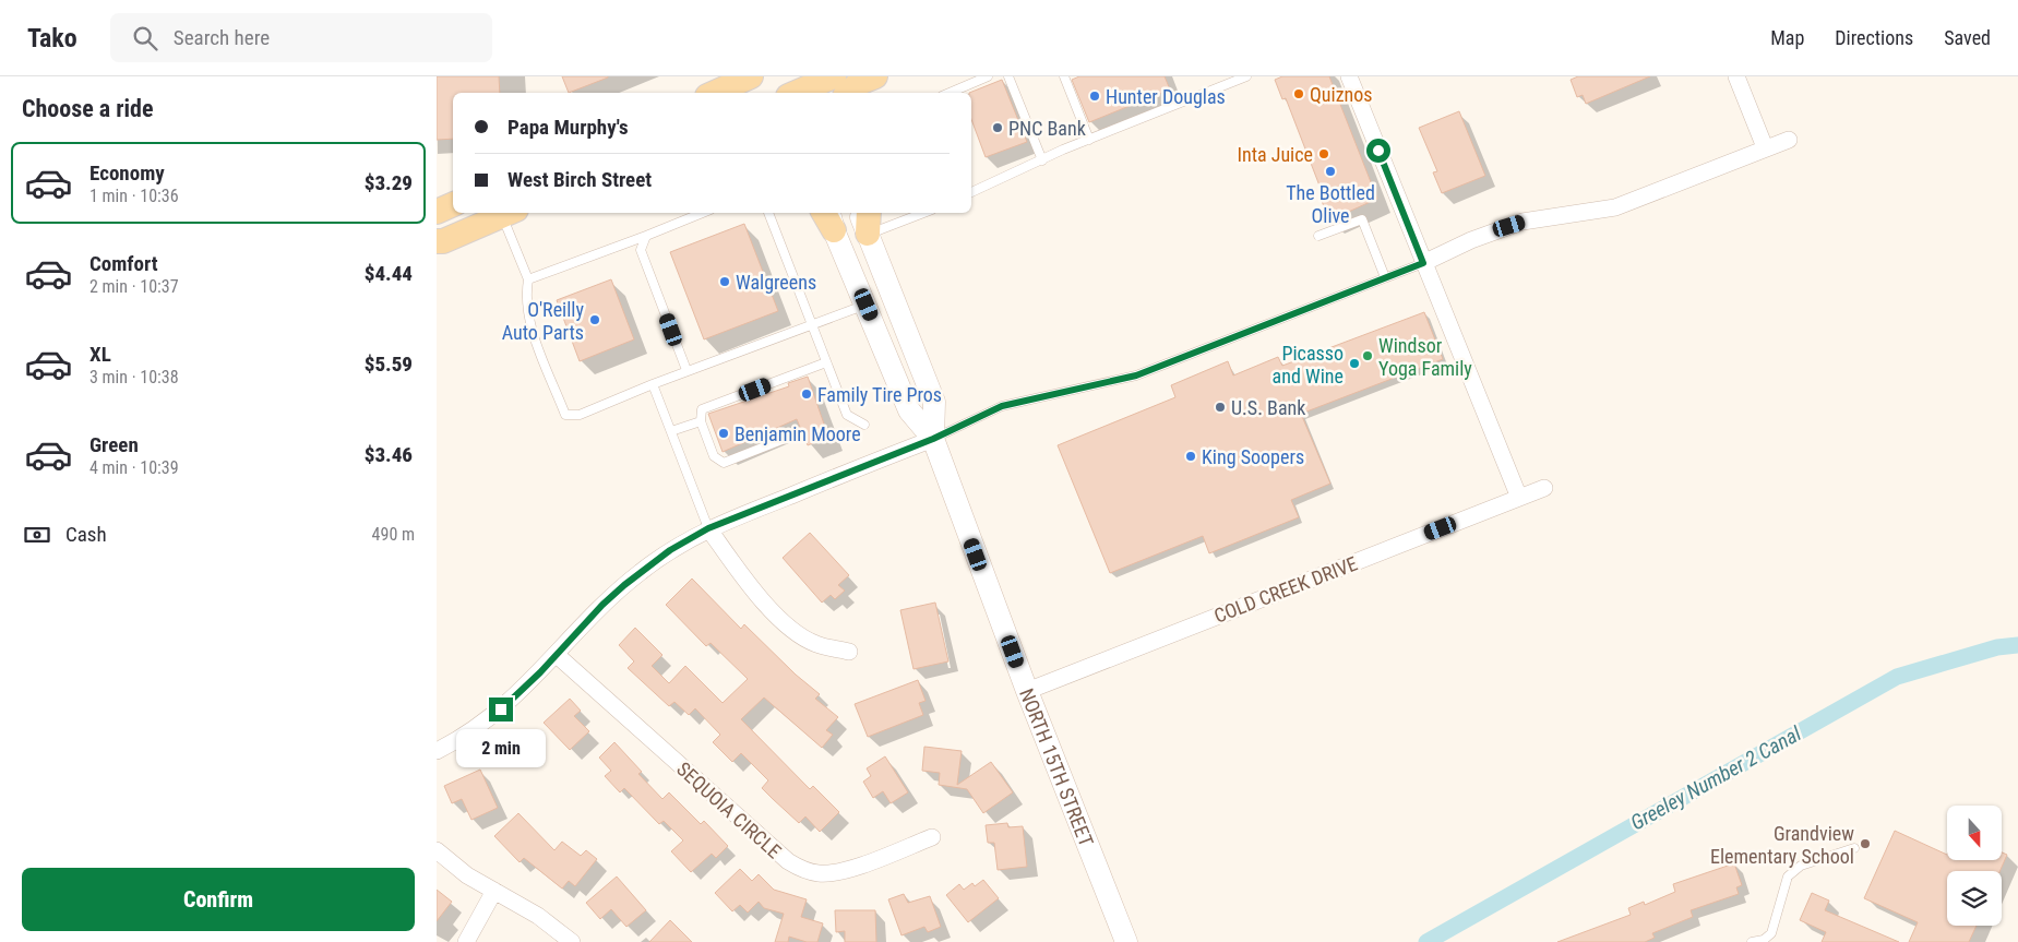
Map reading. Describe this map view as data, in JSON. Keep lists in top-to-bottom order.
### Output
{
  "streets": {
    "street": ["COLD CREEK DRIVE", "NORTH 15TH STREET", "SEQUOIA CIRCLE"]
  },
  "crossings": [
    ["COLD CREEK DRIVE", "NORTH 15TH STREET"]
  ],
  "water": ["Greeley Number 2 Canal"],
  "places": [
    "Quiznos",
    "Hunter Douglas",
    "PNC Bank",
    "Inta Juice",
    "The Bottled Olive",
    "Walgreens",
    "O'Reilly Auto Parts",
    "Windsor Yoga Family",
    "Picasso and Wine",
    "Family Tire Pros",
    "U.S. Bank",
    "Benjamin Moore",
    "King Soopers",
    "Grandview Elementary School"
  ],
  "north": "bottom",
  "page": {
    "header": "Tako",
    "search": "Search here",
    "nav": ["Map", "Directions", "Saved"],
    "heading": "Choose a ride",
    "banner": ["Papa Murphy's", "West Birch Street"],
    "list": [
      {
        "name": "Economy",
        "note": "1 min · 10:36",
        "value": "$3.29"
      },
      {
        "name": "Comfort",
        "note": "2 min · 10:37",
        "value": "$4.44"
      },
      {
        "name": "XL",
        "note": "3 min · 10:38",
        "value": "$5.59"
      },
      {
        "name": "Green",
        "note": "4 min · 10:39",
        "value": "$3.46"
      }
    ],
    "pay": ["Cash", "490 m"],
    "bubble": "2 min",
    "buttons": "Confirm"
  }
}
